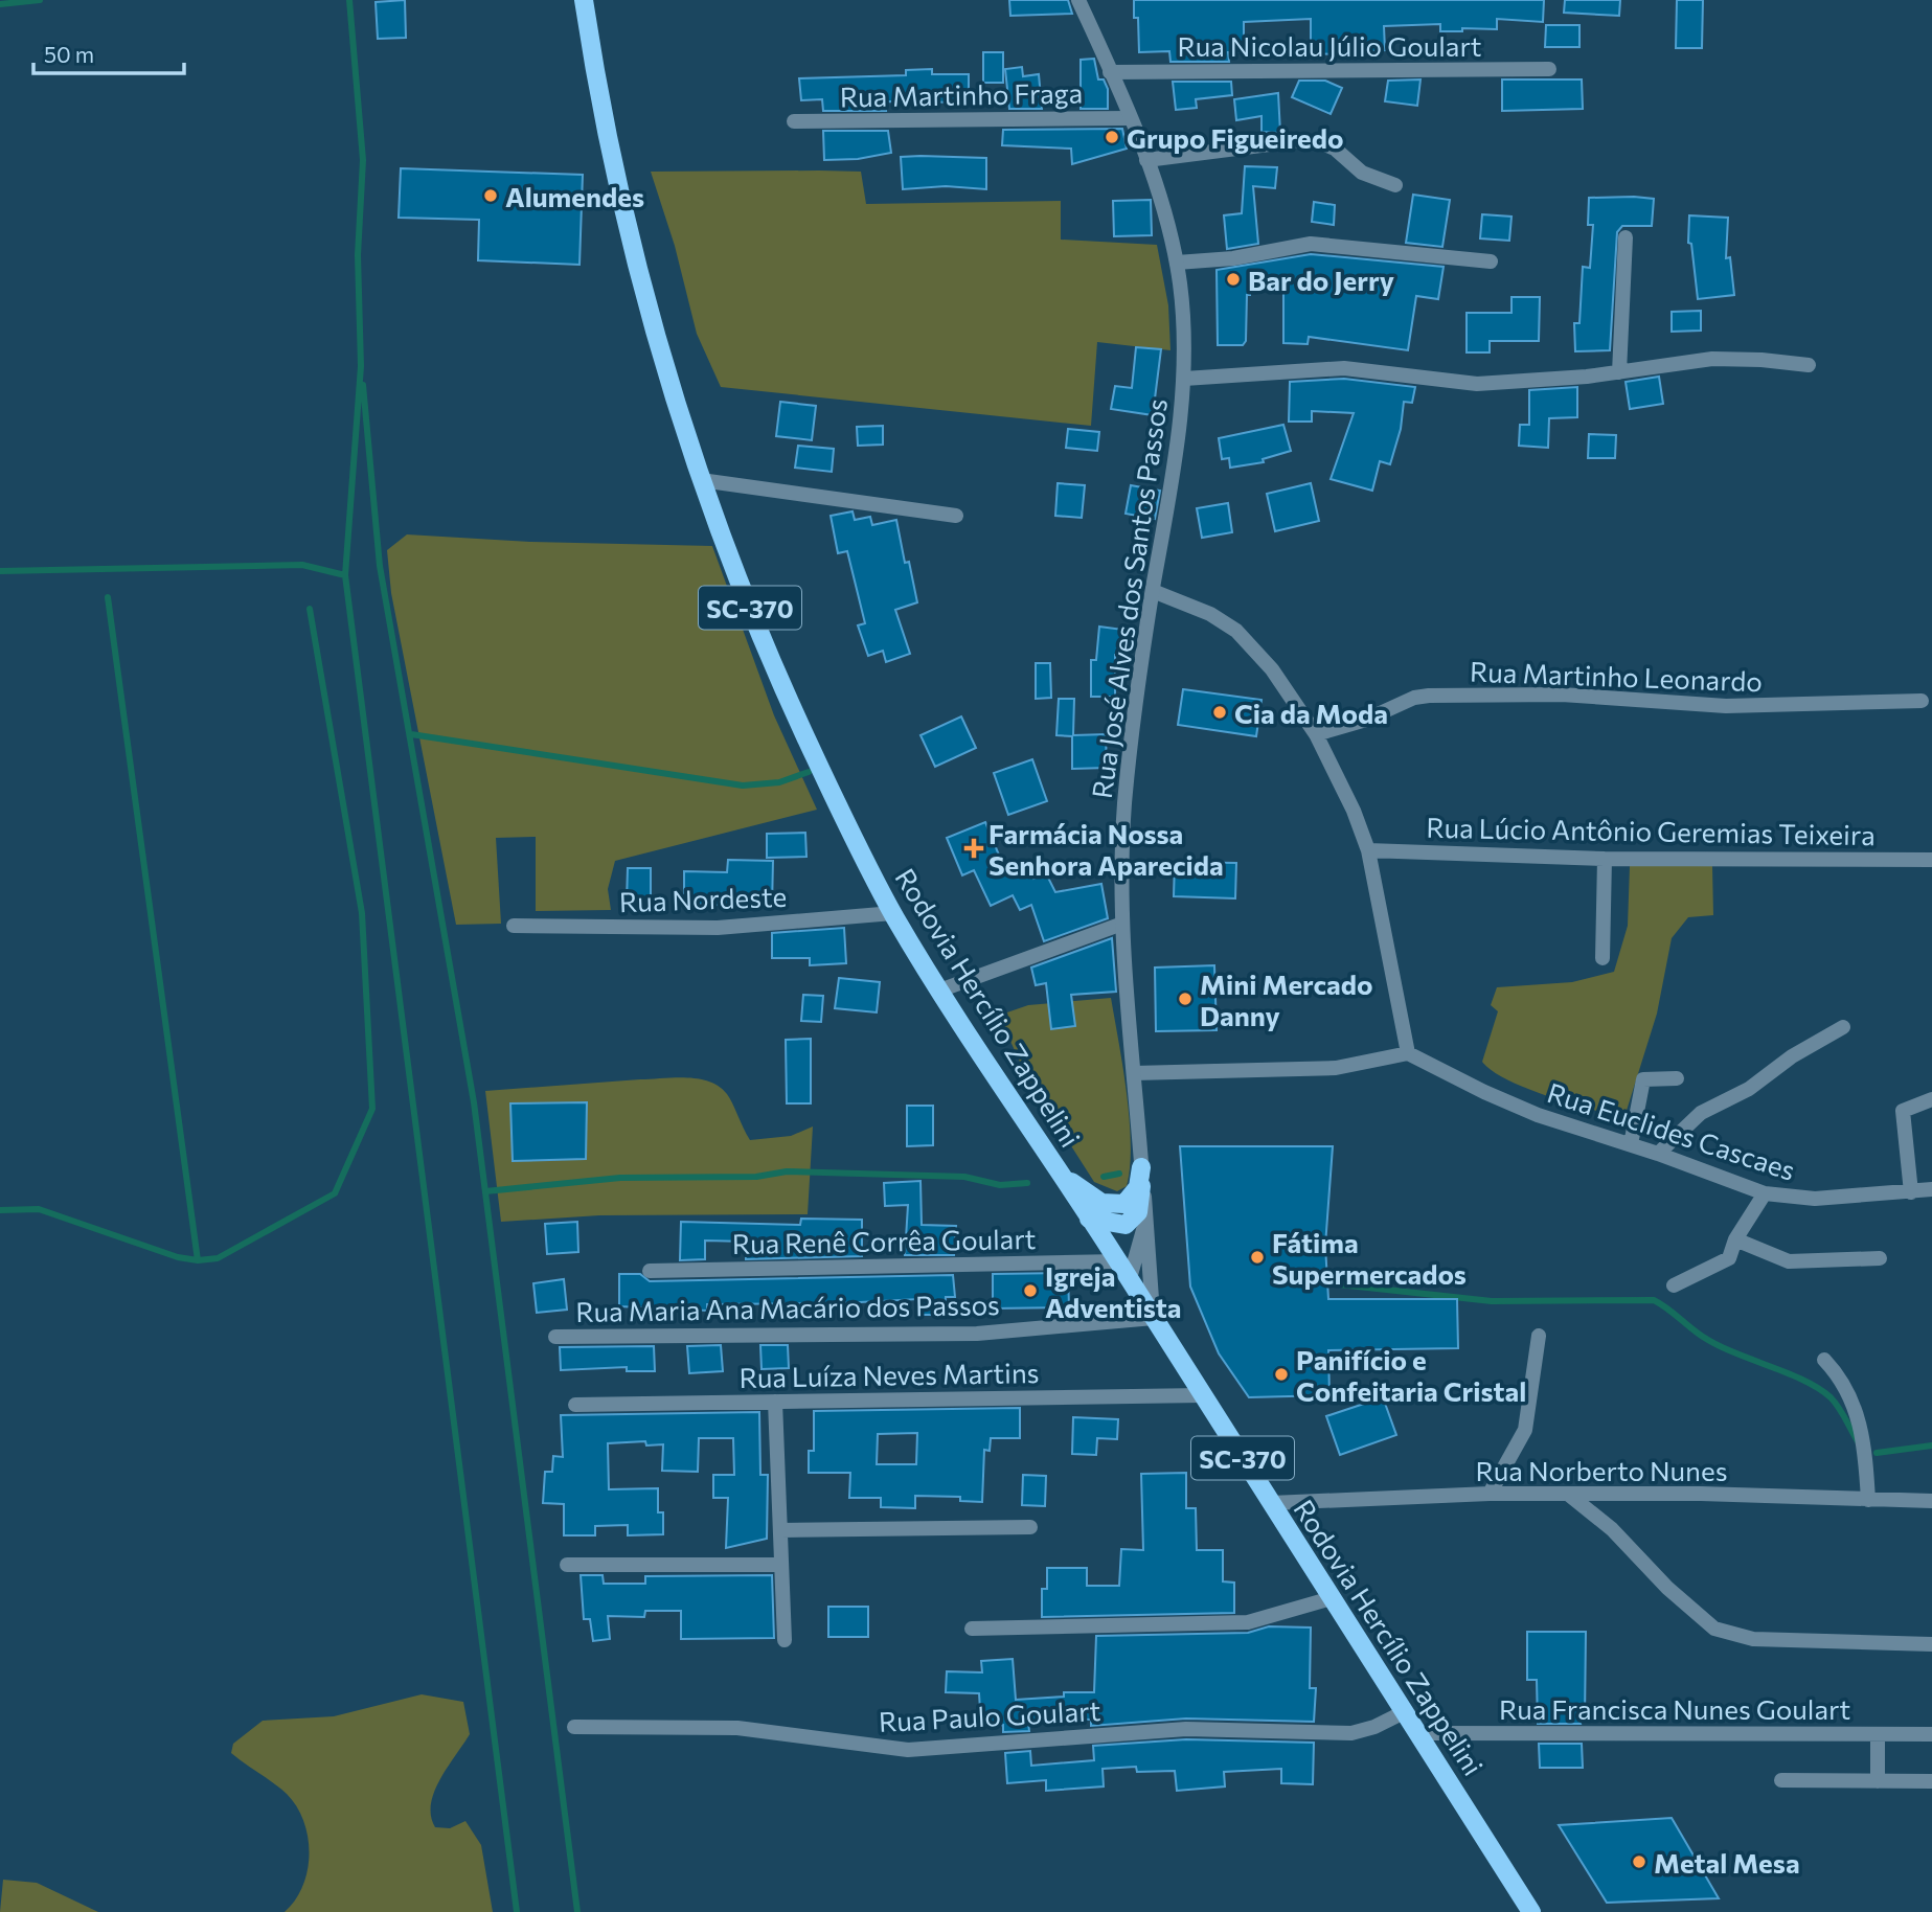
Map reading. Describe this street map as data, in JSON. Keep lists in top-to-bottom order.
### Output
{
  "streets": {
    "main road": ["SC-370", "Rodovia Hercílio Zappelini"],
    "street": [
      "Rua Nicolau Júlio Goulart",
      "Rua Martinho Fraga",
      "Rua José Alves dos Santos Passos",
      "Rua Martinho Leonardo",
      "Rua Lúcio Antônio Geremias Teixeira",
      "Rua Nordeste",
      "Rua Euclides Cascaes",
      "Rua Renê Corrêa Goulart",
      "Rua Maria Ana Macário dos Passos",
      "Rua Luíza Neves Martins",
      "Rua Norberto Nunes",
      "Rua Francisca Nunes Goulart",
      "Rua Paulo Goulart"
    ]
  },
  "crossings": [
    ["Rua Nicolau Júlio Goulart", "Rua José Alves dos Santos Passos"],
    ["Rua Martinho Fraga", "Rua José Alves dos Santos Passos"],
    ["Rua José Alves dos Santos Passos", "Rodovia Hercílio Zappelini"],
    ["Rua José Alves dos Santos Passos", "Rua Maria Ana Macário dos Passos"],
    ["Rua Nordeste", "Rodovia Hercílio Zappelini"],
    ["Rodovia Hercílio Zappelini", "Rua Renê Corrêa Goulart"],
    ["Rodovia Hercílio Zappelini", "Rua Maria Ana Macário dos Passos"],
    ["Rodovia Hercílio Zappelini", "Rua Luíza Neves Martins"],
    ["Rodovia Hercílio Zappelini", "Rua Norberto Nunes"],
    ["Rodovia Hercílio Zappelini", "Rua Francisca Nunes Goulart"],
    ["Rodovia Hercílio Zappelini", "Rua Paulo Goulart"]
  ],
  "places": {
    "other": [
      "Grupo Figueiredo",
      "Alumendes",
      "Bar do Jerry",
      "Cia da Moda",
      "Mini Mercado Danny",
      "Fátima Supermercados",
      "Igreja Adventista",
      "Panifício e Confeitaria Cristal",
      "Metal Mesa"
    ],
    "health": ["Farmácia Nossa Senhora Aparecida"]
  },
  "scale_bar": "50 m"
}
